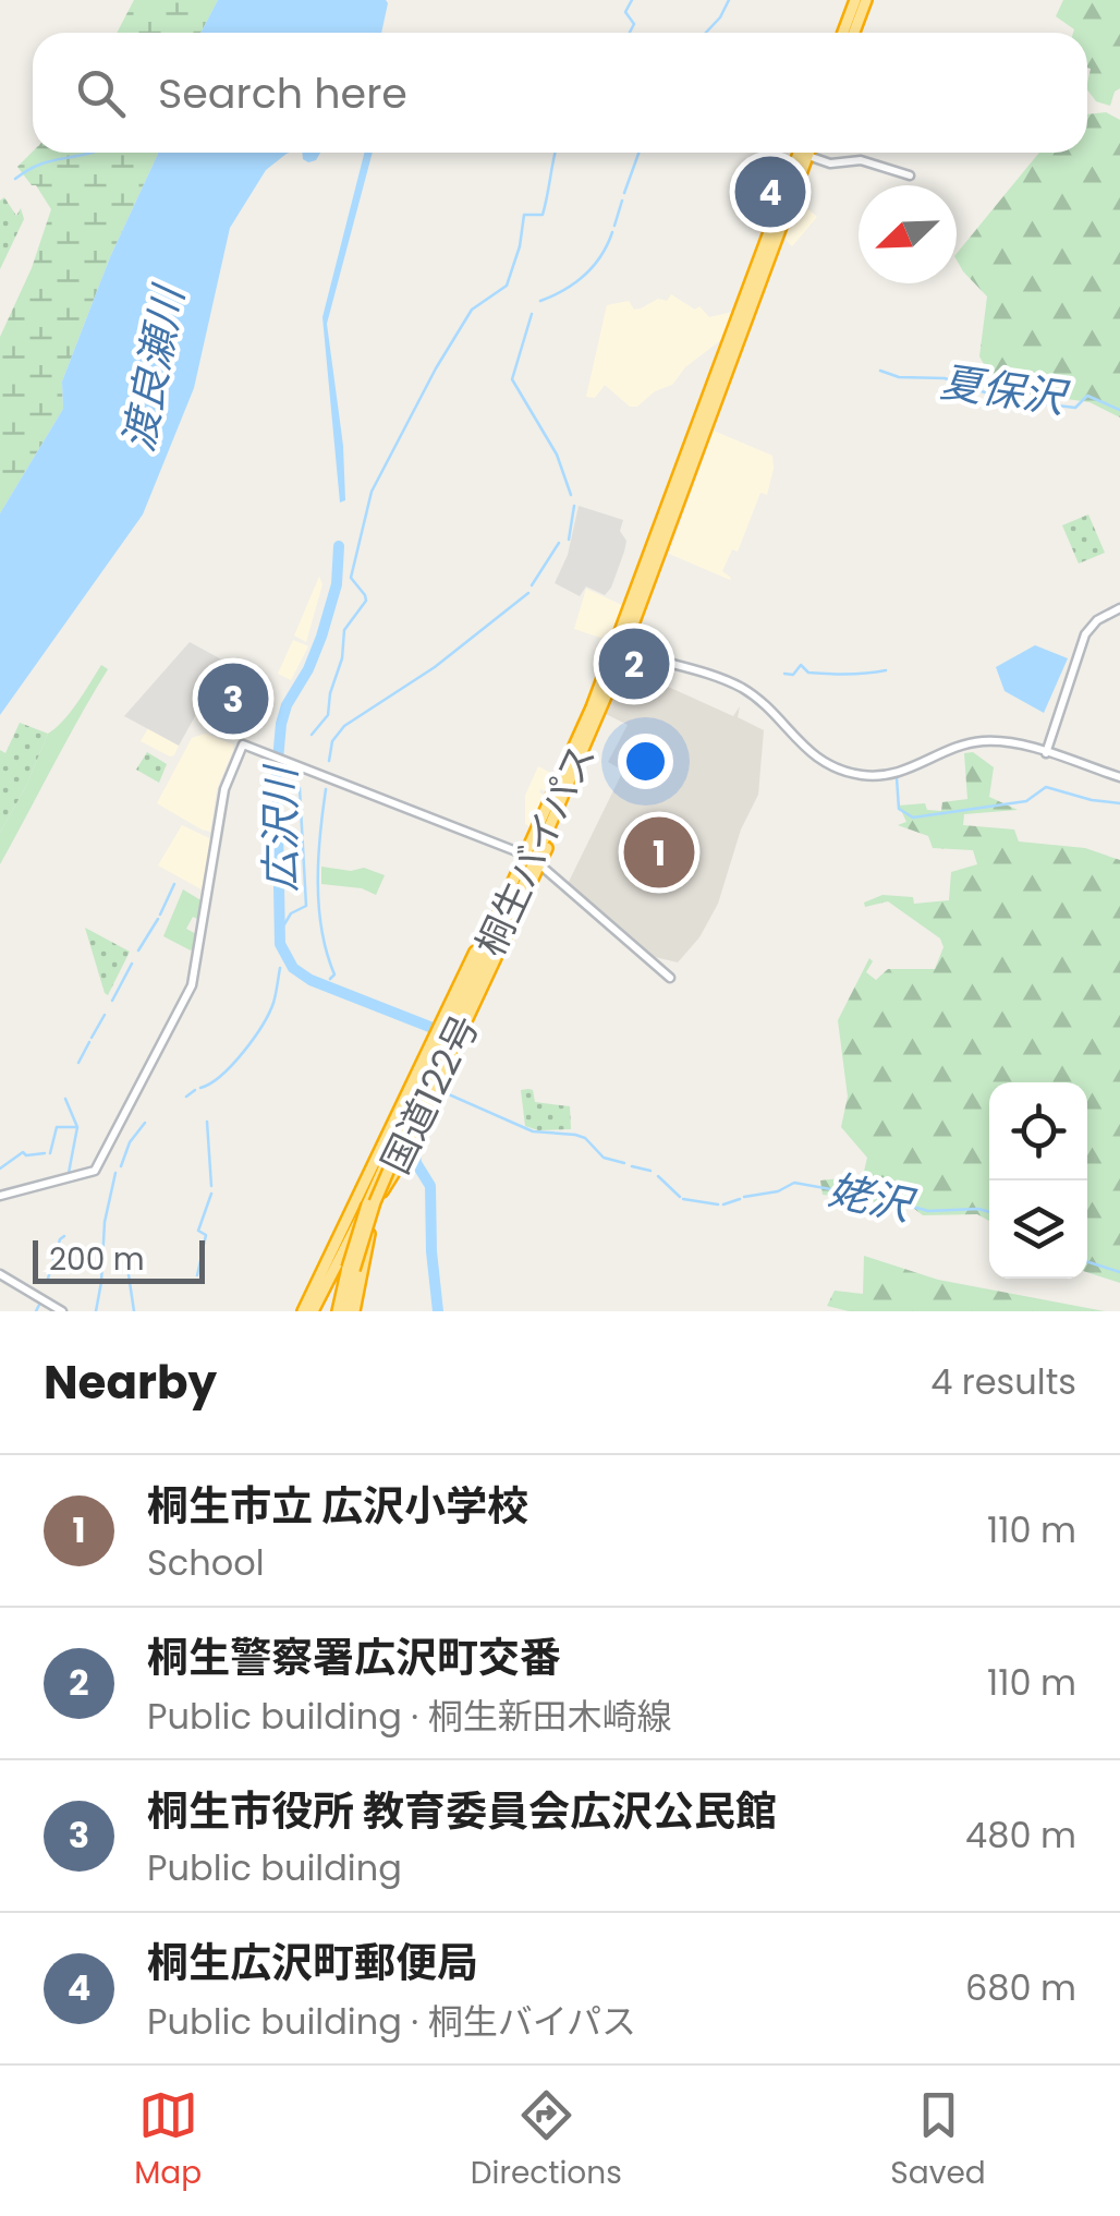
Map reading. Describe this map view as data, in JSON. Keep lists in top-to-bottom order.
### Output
{
  "streets": {
    "highway": ["桐生バイパス", "国道122号"]
  },
  "crossings": [
    ["桐生バイパス", "国道122号"]
  ],
  "water": [
    "渡良瀬川",
    "夏保沢",
    "広沢川",
    "姥沢"
  ],
  "scale_bar": "200 m",
  "north": "bottom left",
  "page": {
    "search": "Search here",
    "pins": [
      "4",
      "2",
      "3",
      "1"
    ],
    "scale": "200 m",
    "heading": ["Nearby", "4 results"],
    "list": [
      {
        "mark": "1",
        "name": "桐生市立 広沢小学校",
        "note": "School",
        "value": "110 m"
      },
      {
        "mark": "2",
        "name": "桐生警察署広沢町交番",
        "note": "Public building · 桐生新田木崎線",
        "value": "110 m"
      },
      {
        "mark": "3",
        "name": "桐生市役所 教育委員会広沢公民館",
        "note": "Public building",
        "value": "480 m"
      },
      {
        "mark": "4",
        "name": "桐生広沢町郵便局",
        "note": "Public building · 桐生バイパス",
        "value": "680 m"
      }
    ],
    "nav": ["Map", "Directions", "Saved"]
  }
}
